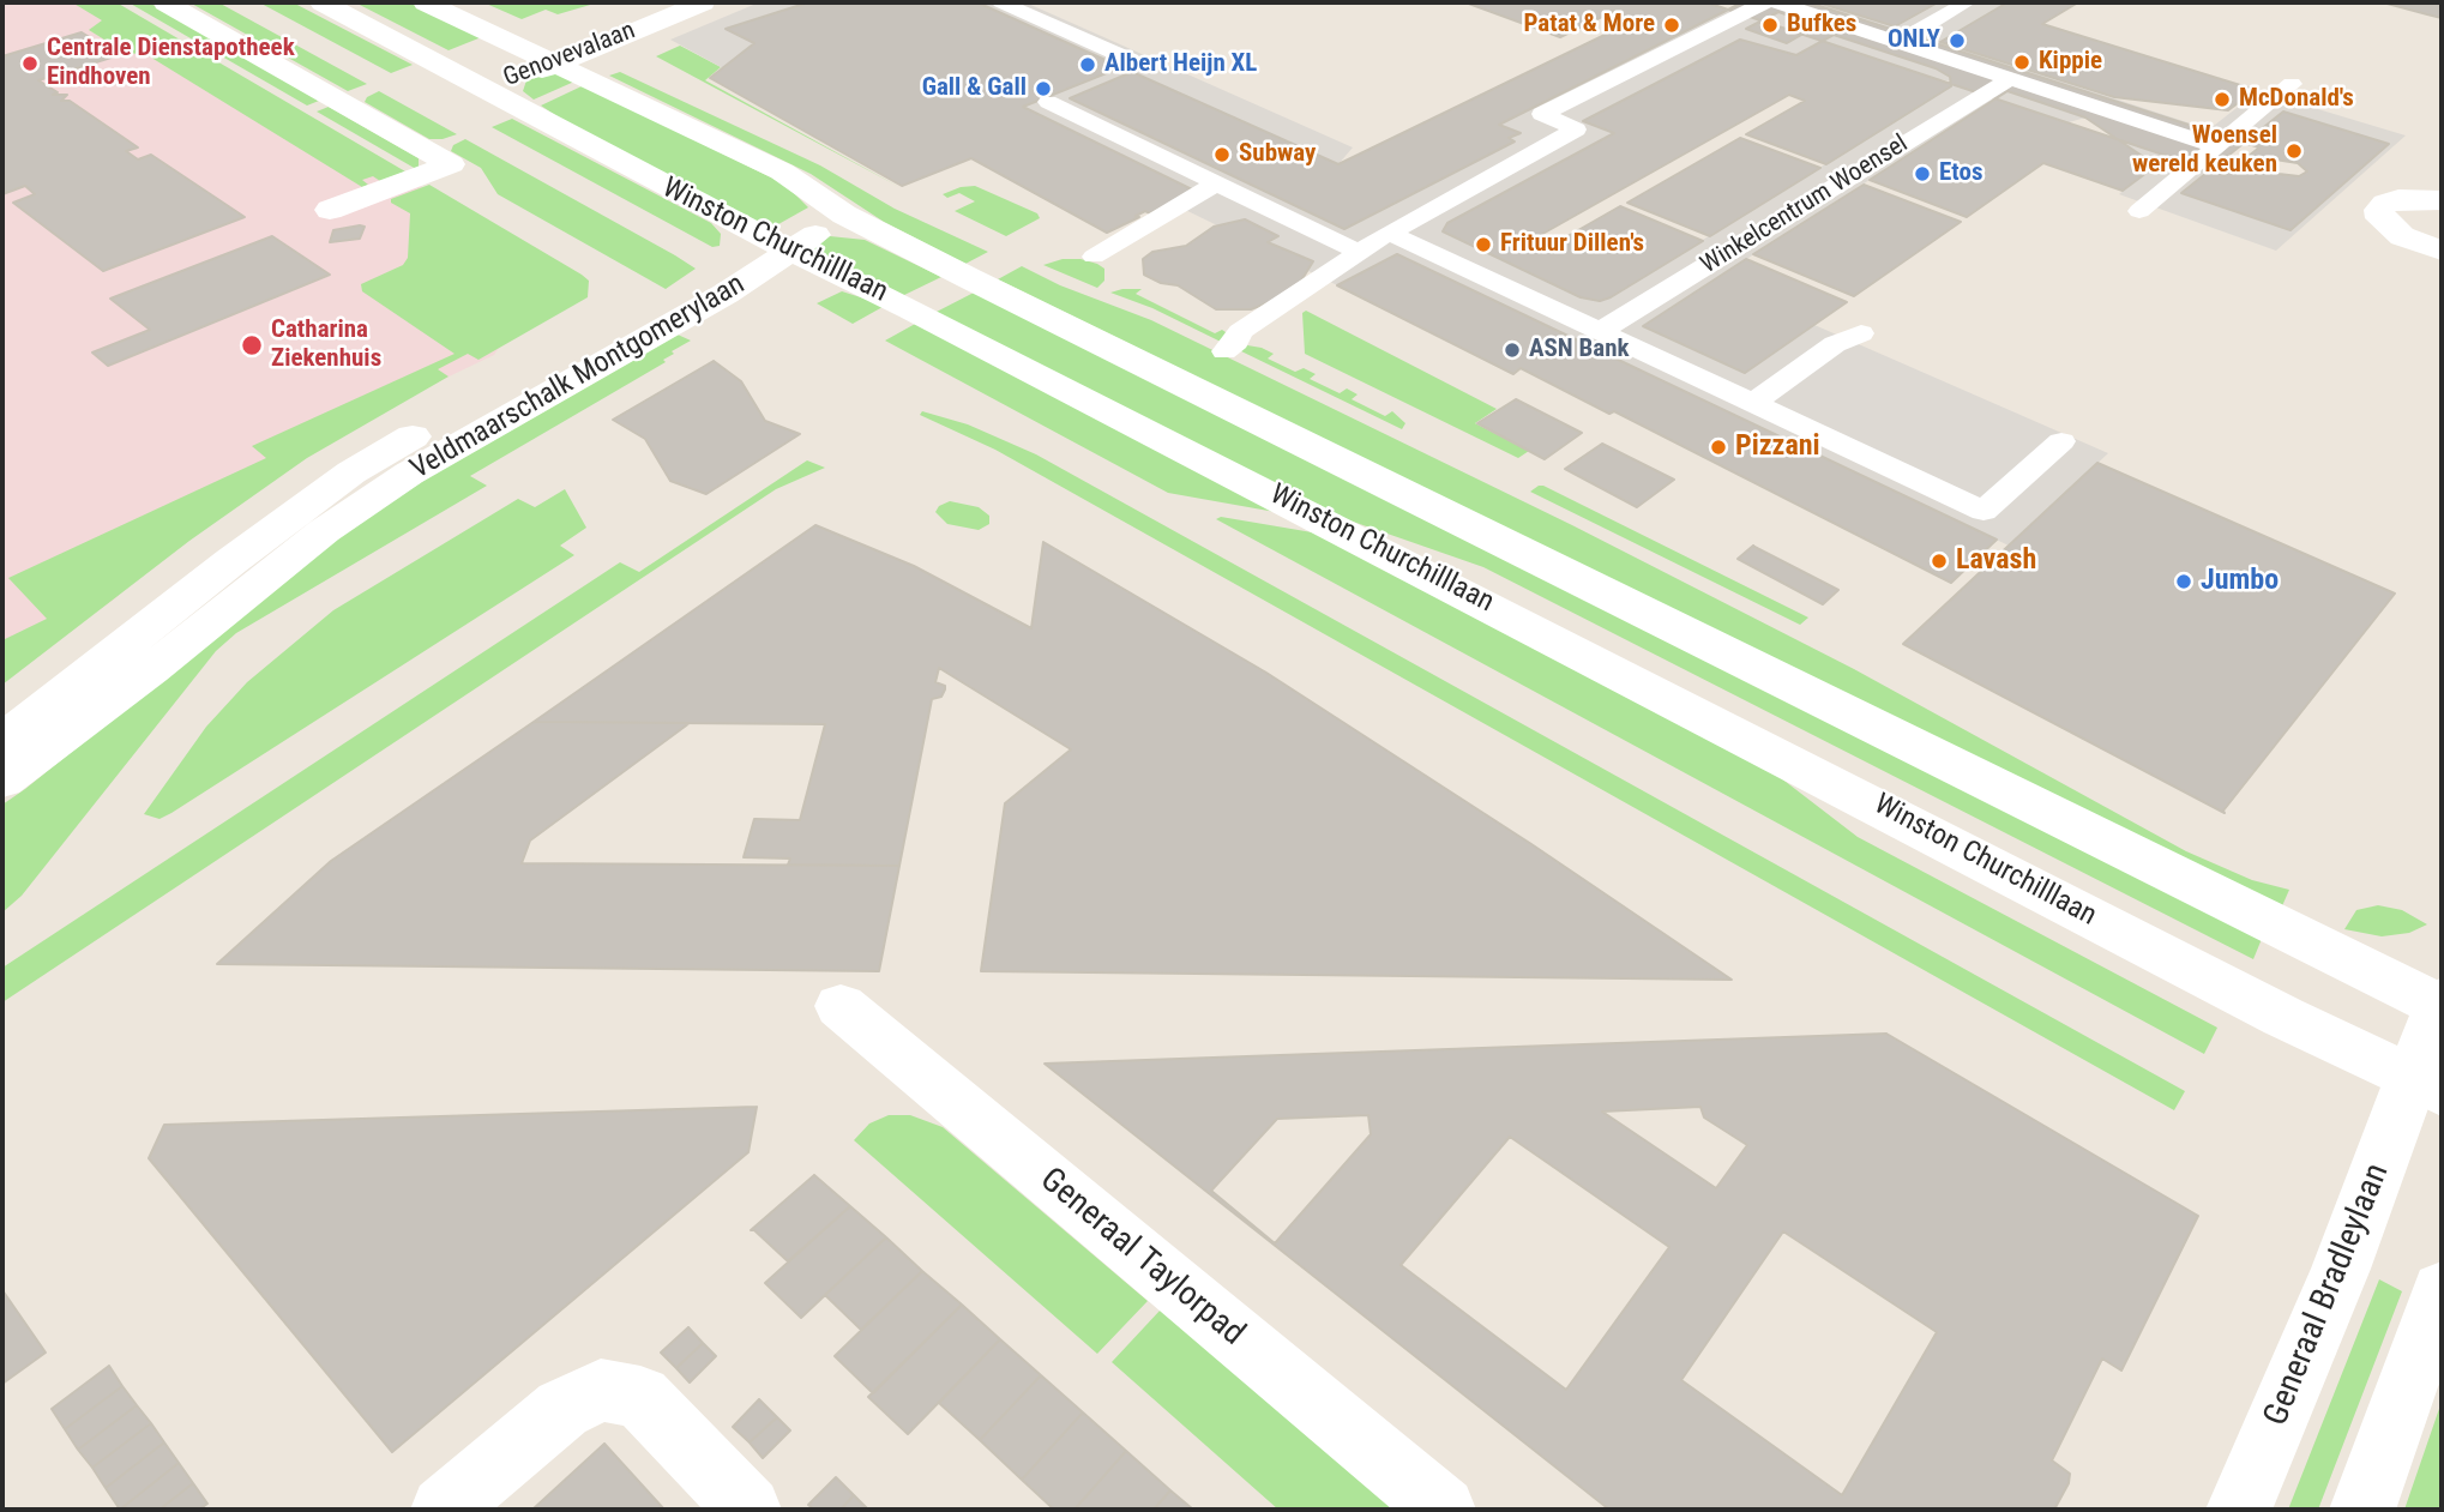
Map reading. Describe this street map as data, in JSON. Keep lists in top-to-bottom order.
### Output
{
  "streets": {
    "main road": [
      "Genovevalaan",
      "Winston Churchilllaan",
      "Veldmaarschalk Montgomerylaan",
      "Generaal Taylorpad",
      "Generaal Bradleylaan"
    ],
    "street": ["Winkelcentrum Woensel"]
  },
  "crossings": [
    ["Genovevalaan", "Winston Churchilllaan"],
    ["Winston Churchilllaan", "Veldmaarschalk Montgomerylaan"],
    ["Winston Churchilllaan", "Generaal Bradleylaan"]
  ],
  "places": [
    "Patat & More",
    "Bufkes",
    "ONLY",
    "Kippie",
    "Centrale Dienstapotheek Eindhoven",
    "Albert Heijn XL",
    "Gall & Gall",
    "McDonald's",
    "Woensel wereld keuken",
    "Subway",
    "Etos",
    "Frituur Dillen's",
    "Catharina Ziekenhuis",
    "ASN Bank",
    "Pizzani",
    "Lavash",
    "Jumbo"
  ]
}
